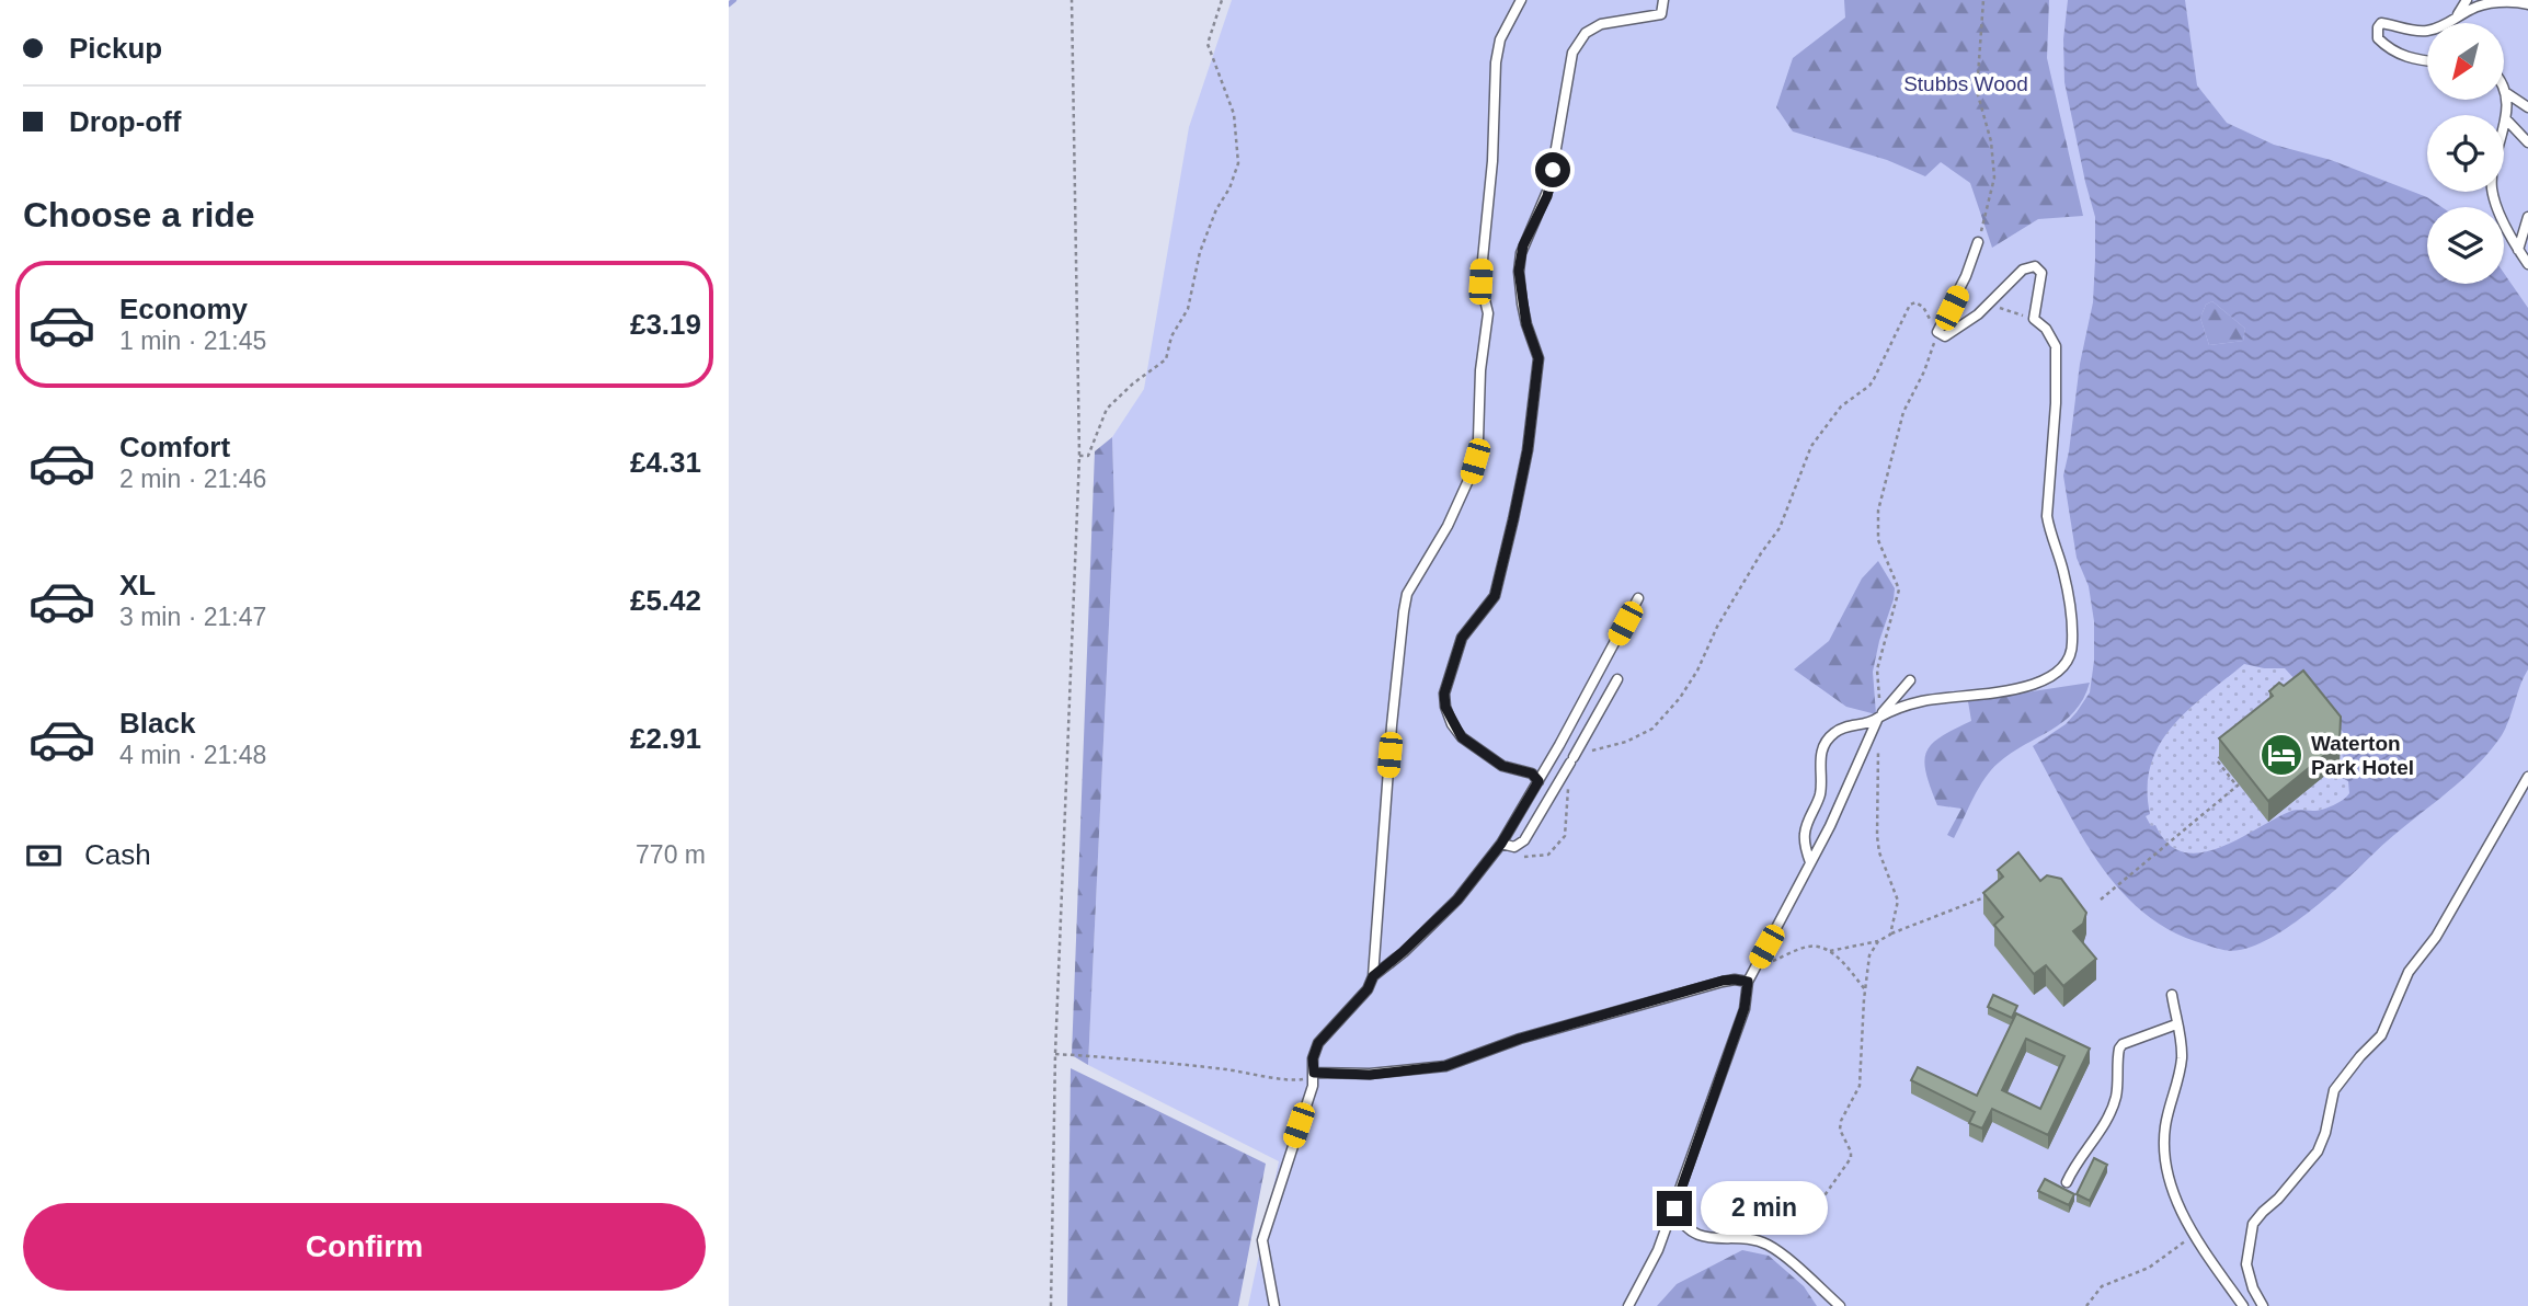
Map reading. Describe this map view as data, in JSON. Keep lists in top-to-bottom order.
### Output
{
  "parks": ["Stubbs Wood"],
  "places": {
    "hotel": ["Waterton Park Hotel"]
  },
  "north": "bottom left",
  "page": {
    "banner": ["Pickup", "Drop-off"],
    "heading": "Choose a ride",
    "list": [
      {
        "name": "Economy",
        "note": "1 min · 21:45",
        "value": "£3.19"
      },
      {
        "name": "Comfort",
        "note": "2 min · 21:46",
        "value": "£4.31"
      },
      {
        "name": "XL",
        "note": "3 min · 21:47",
        "value": "£5.42"
      },
      {
        "name": "Black",
        "note": "4 min · 21:48",
        "value": "£2.91"
      }
    ],
    "pay": ["Cash", "770 m"],
    "bubble": "2 min",
    "buttons": "Confirm"
  }
}
